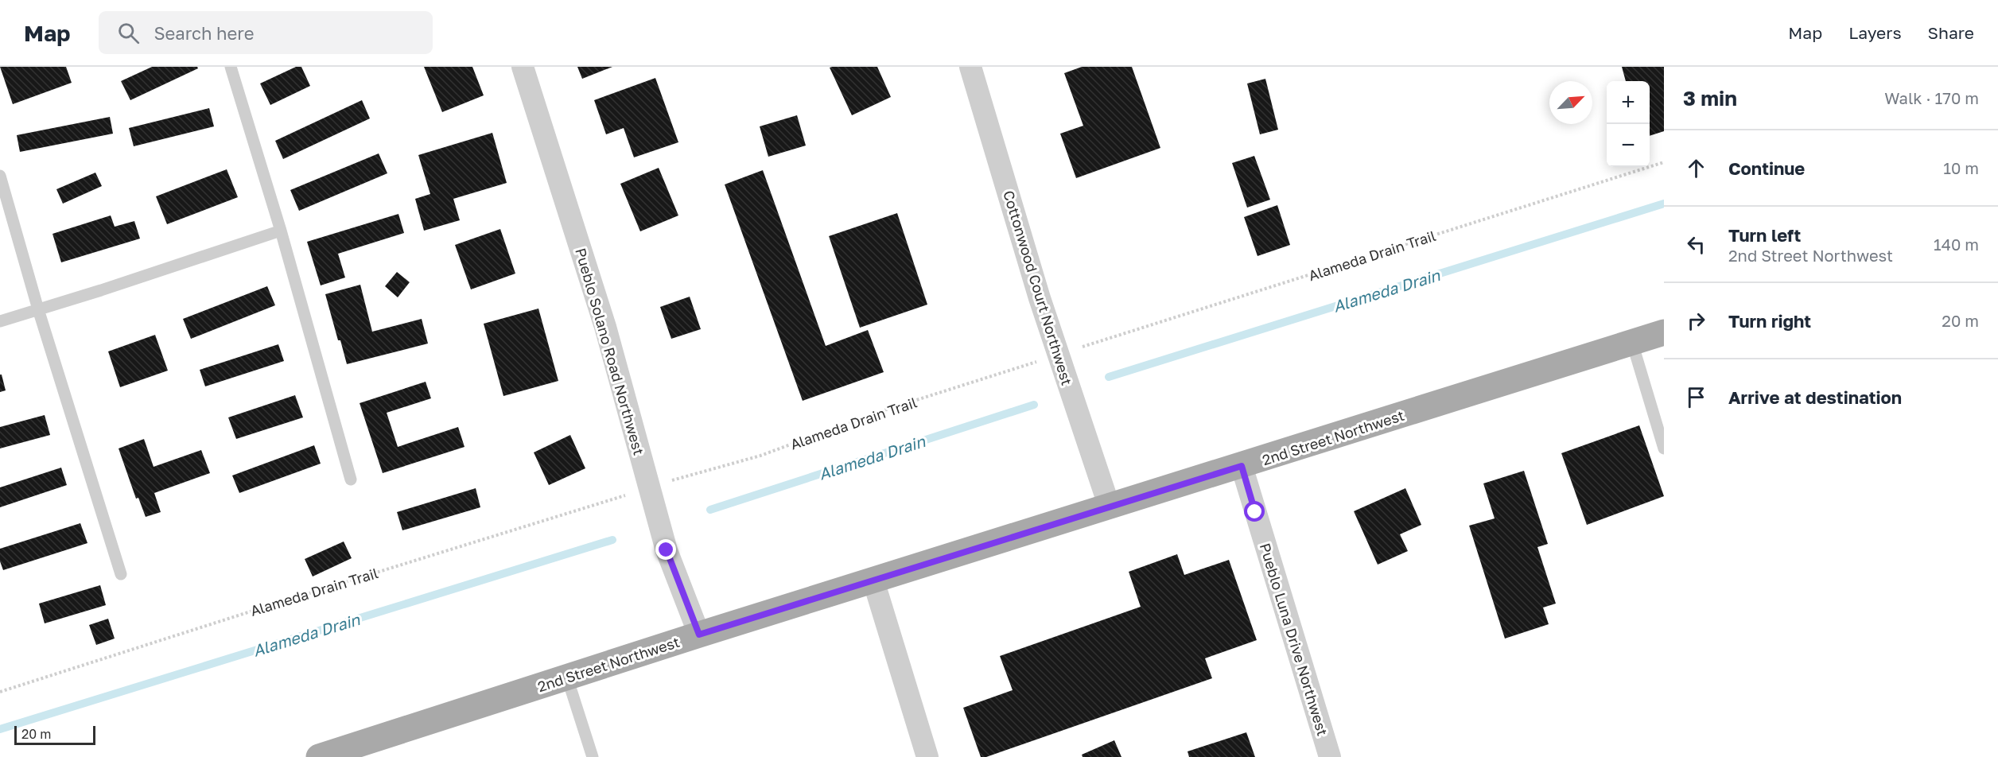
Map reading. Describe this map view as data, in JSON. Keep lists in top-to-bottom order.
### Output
{
  "streets": {
    "main road": ["2nd Street Northwest"],
    "street": ["Cottonwood Court Northwest", "Pueblo Solano Road Northwest", "Pueblo Luna Drive Northwest"],
    "path": ["Alameda Drain Trail"]
  },
  "crossings": [
    ["Cottonwood Court Northwest", "2nd Street Northwest"],
    ["Pueblo Solano Road Northwest", "2nd Street Northwest"],
    ["2nd Street Northwest", "Pueblo Luna Drive Northwest"]
  ],
  "water": ["Alameda Drain"],
  "scale_bar": "20 m",
  "north": "top right",
  "page": {
    "header": "Map",
    "search": "Search here",
    "nav": ["Map", "Layers", "Share"],
    "heading": ["3 min", "Walk · 170 m"],
    "map_buttons": ["+", "−"],
    "list": [
      ["Continue", "10 m"],
      ["Turn left", "2nd Street Northwest", "140 m"],
      ["Turn right", "20 m"],
      "Arrive at destination"
    ],
    "scale": "20 m"
  }
}
